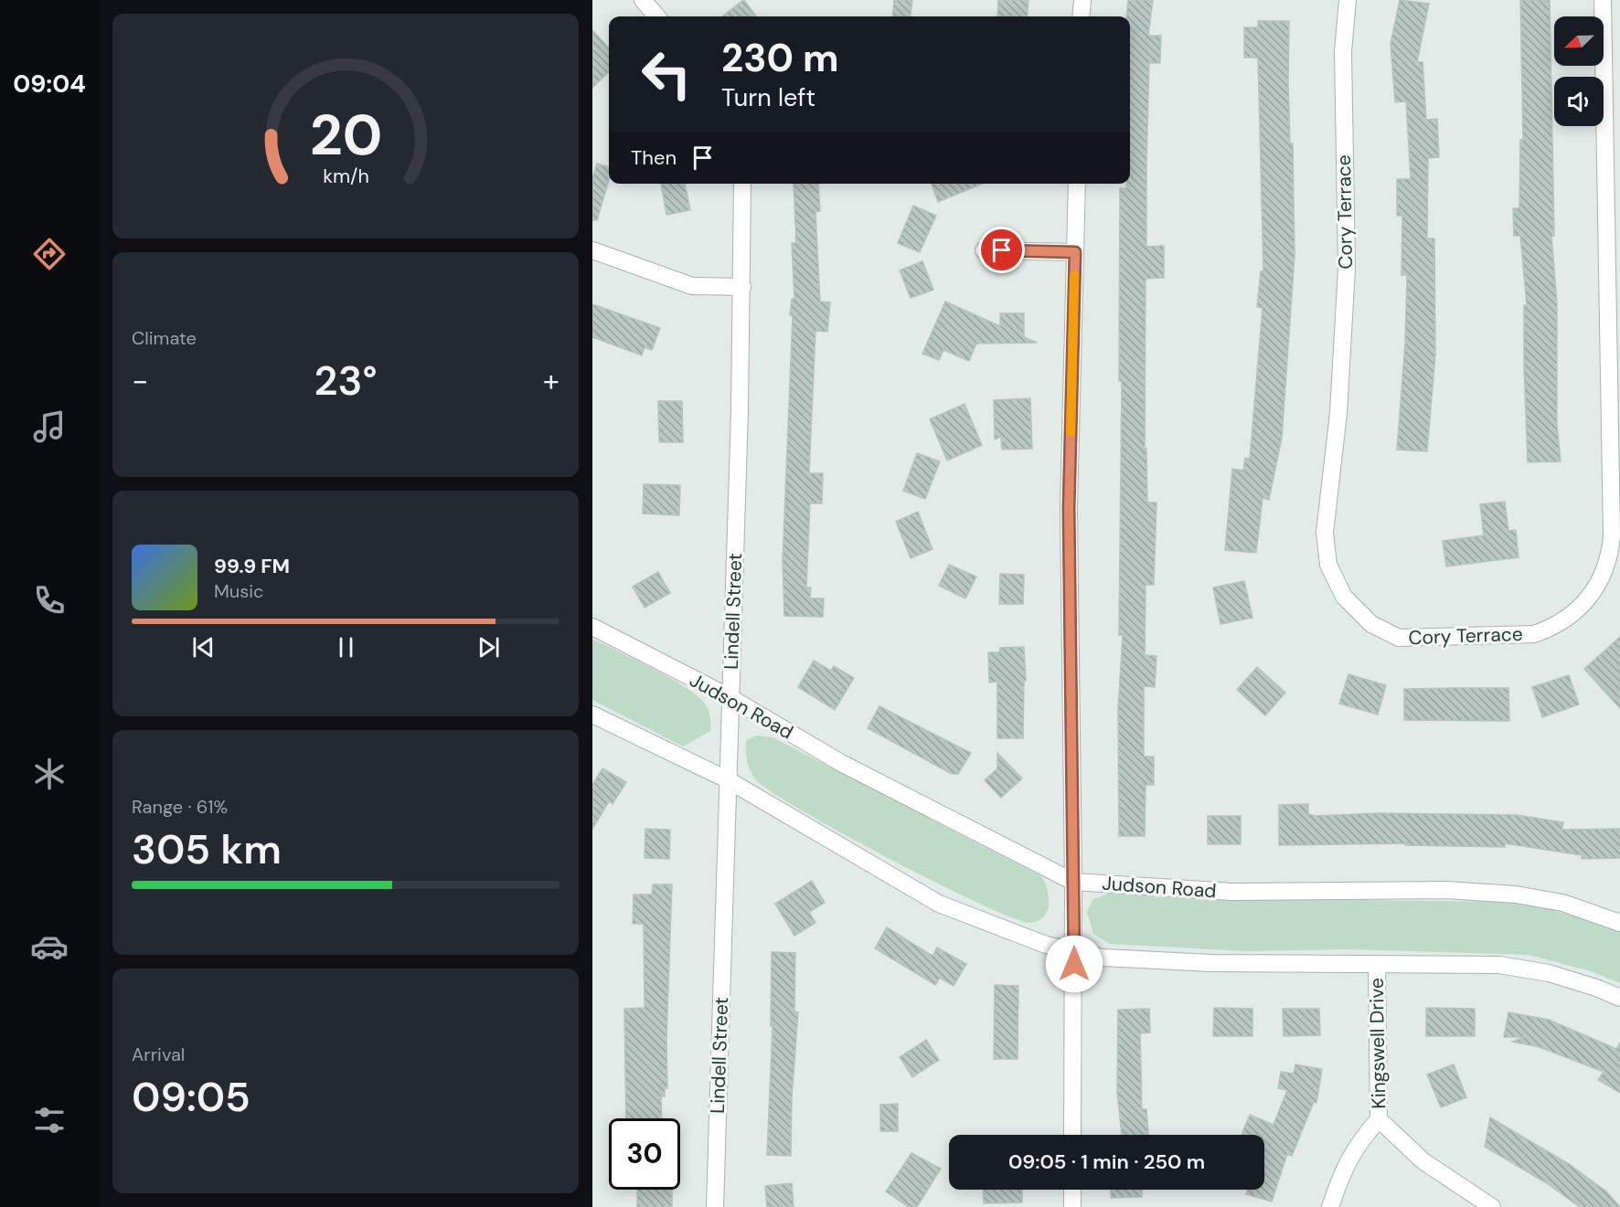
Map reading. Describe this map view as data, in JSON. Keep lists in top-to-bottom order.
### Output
{
  "streets": {
    "street": [
      "Cory Terrace",
      "Lindell Street",
      "Judson Road",
      "Kingswell Drive"
    ]
  },
  "crossings": [
    ["Lindell Street", "Judson Road"]
  ],
  "north": "bottom left",
  "page": {
    "tabs": "09:04",
    "turn": ["230 m", "Turn left"],
    "then": "Then",
    "tile": [
      "Climate",
      ["Range · 61%", "305 km"],
      ["Arrival", "09:05"]
    ],
    "heat": ["−", "23°", "+"],
    "song": ["99.9 FM", "Music"],
    "limit": "30",
    "trip": "09:05 · 1 min · 250 m",
    "gauge": ["20", "km/h"]
  }
}
